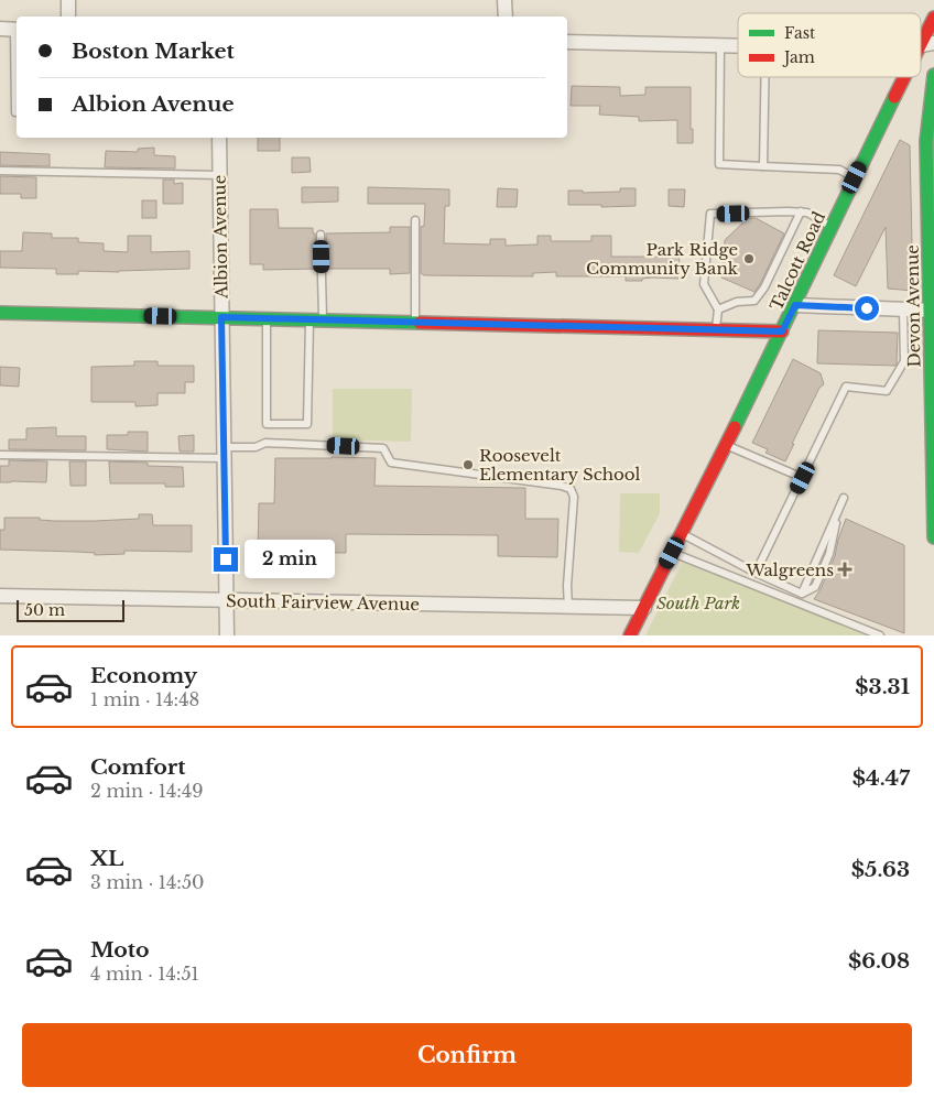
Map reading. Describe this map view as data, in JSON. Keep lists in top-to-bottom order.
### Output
{
  "streets": {
    "street": [
      "Albion Avenue",
      "Talcott Road",
      "Devon Avenue",
      "South Fairview Avenue"
    ]
  },
  "crossings": [
    ["Albion Avenue", "South Fairview Avenue"],
    ["Talcott Road", "South Fairview Avenue"]
  ],
  "parks": ["South Park"],
  "places": {
    "other": ["Park Ridge Community Bank", "Roosevelt Elementary School"],
    "health": ["Walgreens"]
  },
  "legend": ["Fast", "Jam"],
  "scale_bar": "50 m",
  "page": {
    "banner": ["Boston Market", "Albion Avenue"],
    "bubble": "2 min",
    "scale": "50 m",
    "list": [
      {
        "name": "Economy",
        "note": "1 min · 14:48",
        "value": "$3.31"
      },
      {
        "name": "Comfort",
        "note": "2 min · 14:49",
        "value": "$4.47"
      },
      {
        "name": "XL",
        "note": "3 min · 14:50",
        "value": "$5.63"
      },
      {
        "name": "Moto",
        "note": "4 min · 14:51",
        "value": "$6.08"
      }
    ],
    "buttons": "Confirm"
  }
}
